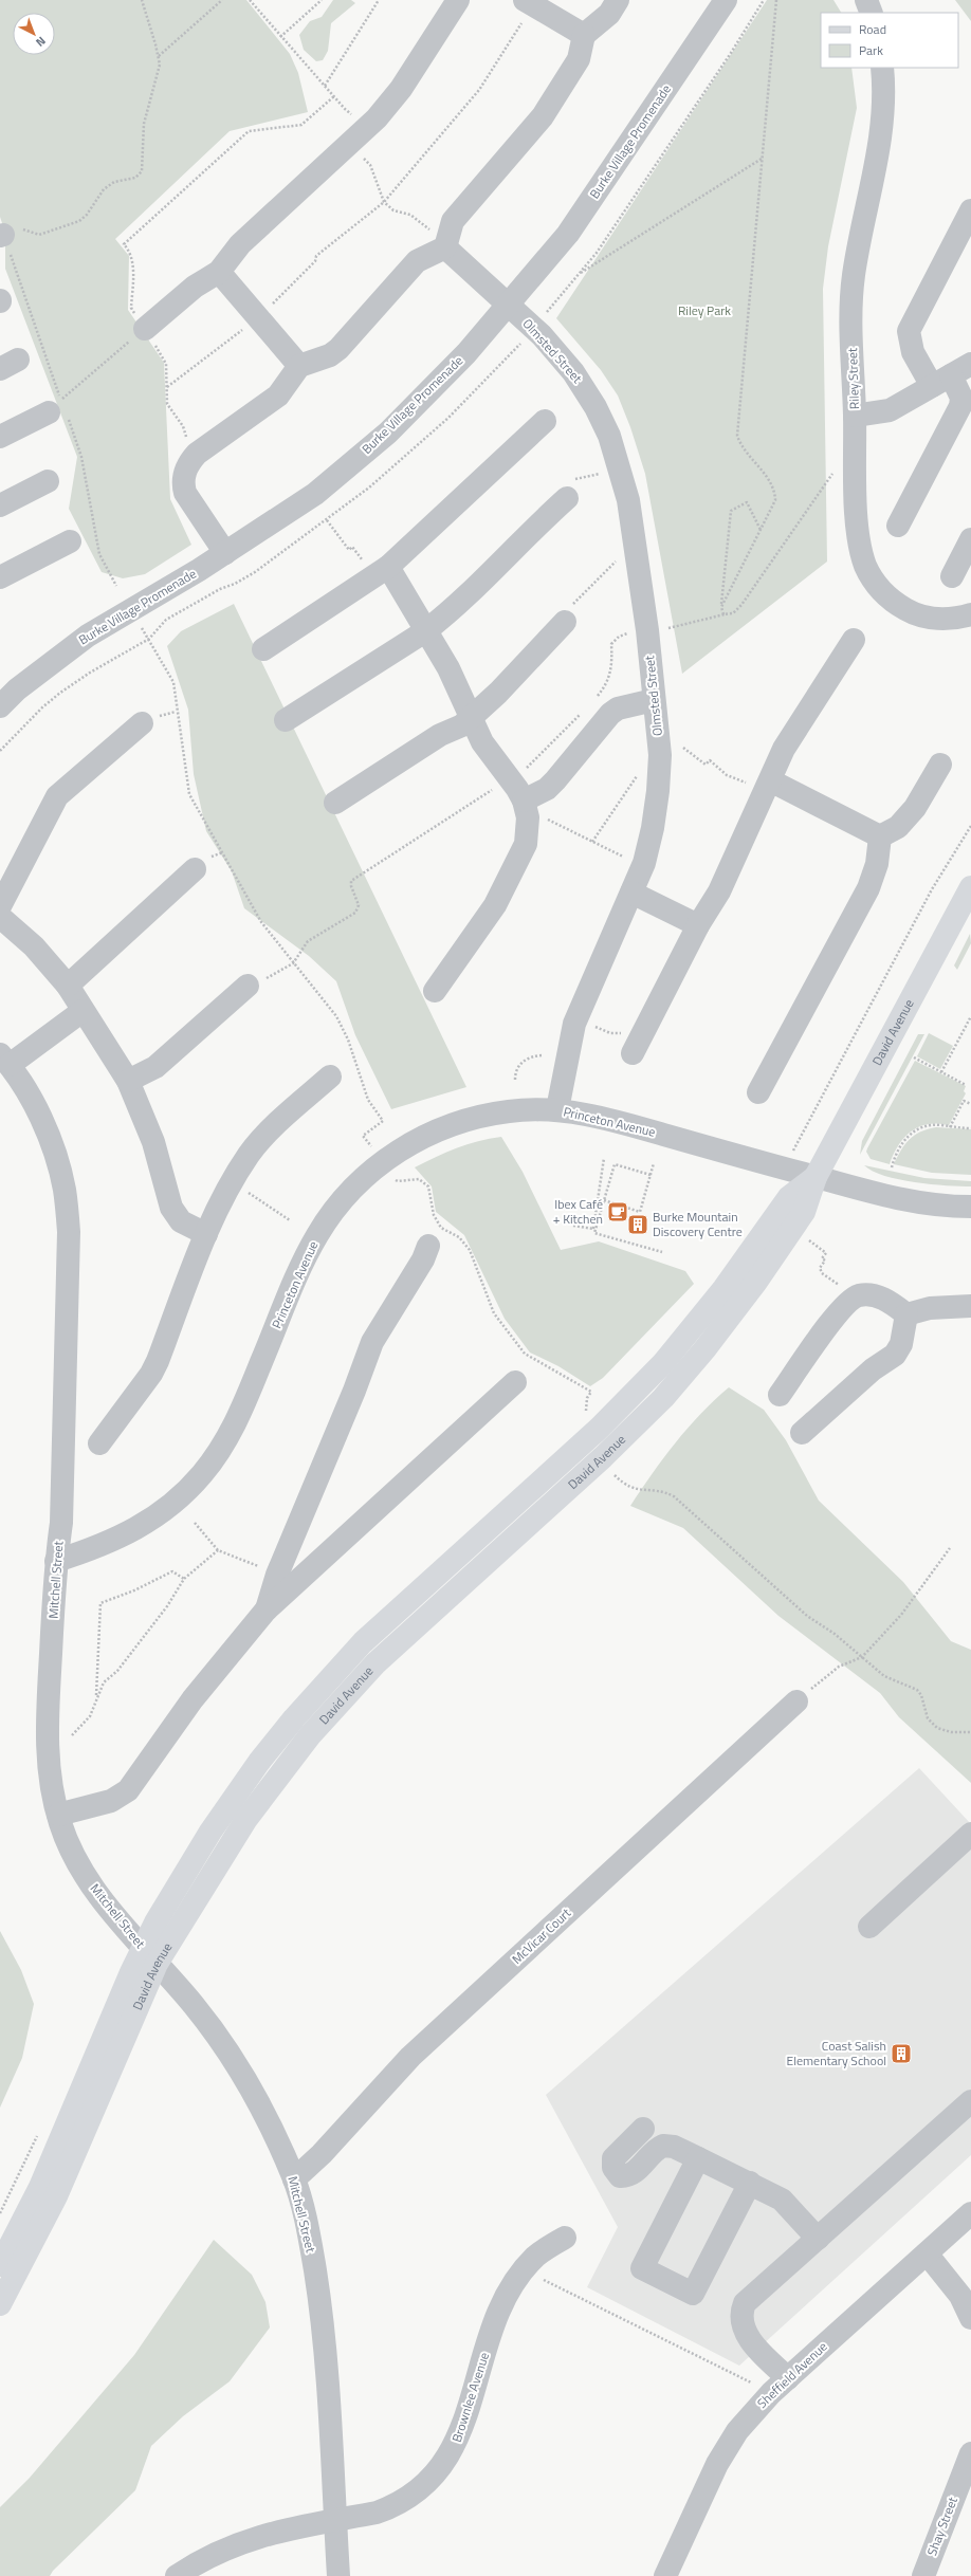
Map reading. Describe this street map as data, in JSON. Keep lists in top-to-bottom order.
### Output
{
  "streets": {
    "main road": ["David Avenue"],
    "street": [
      "Burke Village Promenade",
      "Olmsted Street",
      "Riley Street",
      "Princeton Avenue",
      "Mitchell Street",
      "McVicar Court",
      "Sheffield Avenue",
      "Brownlee Avenue",
      "Shay Street"
    ]
  },
  "crossings": [
    ["Burke Village Promenade", "Olmsted Street"],
    ["Olmsted Street", "Princeton Avenue"],
    ["David Avenue", "Princeton Avenue"],
    ["David Avenue", "Mitchell Street"],
    ["Princeton Avenue", "Mitchell Street"],
    ["Mitchell Street", "McVicar Court"],
    ["Mitchell Street", "Brownlee Avenue"]
  ],
  "parks": ["Riley Park"],
  "places": {
    "cafe": ["Ibex Café + Kitchen"],
    "building": ["Burke Mountain Discovery Centre", "Coast Salish Elementary School"]
  },
  "legend": ["Road", "Park"],
  "north": "bottom right"
}
